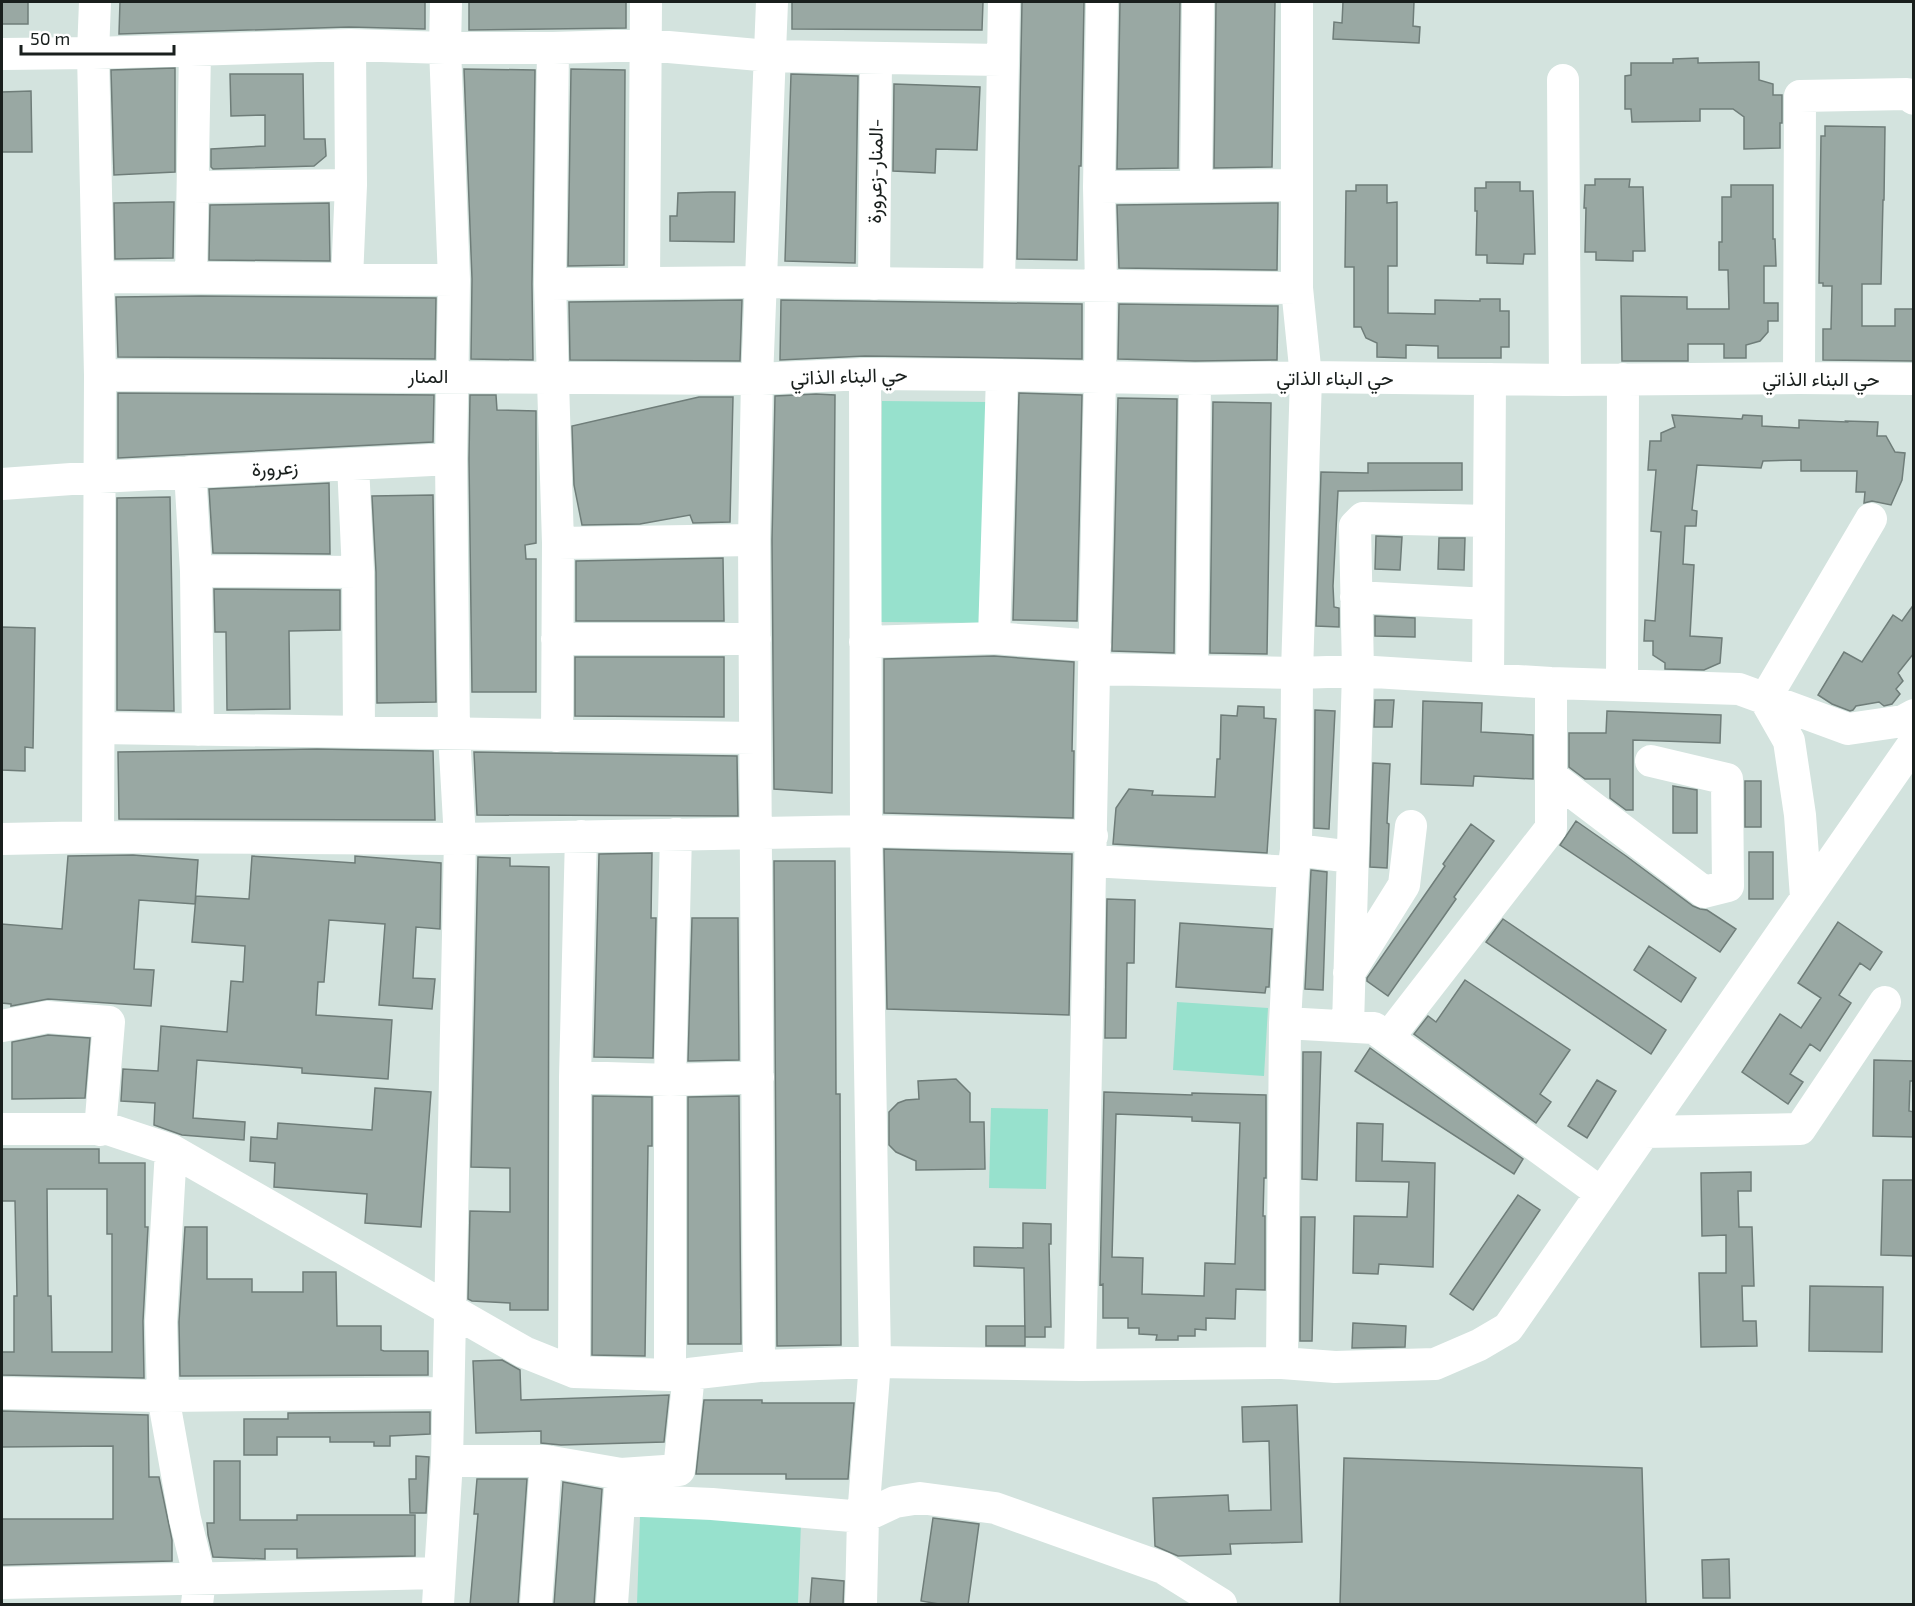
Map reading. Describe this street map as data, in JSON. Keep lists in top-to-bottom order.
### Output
{
  "streets": {
    "street": [
      "المنار-زعرورة-",
      "المنار",
      "حي البناء الذاتي",
      "زعرورة"
    ]
  },
  "crossings": [
    ["المنار", "حي البناء الذاتي"]
  ],
  "scale_bar": "50 m"
}
